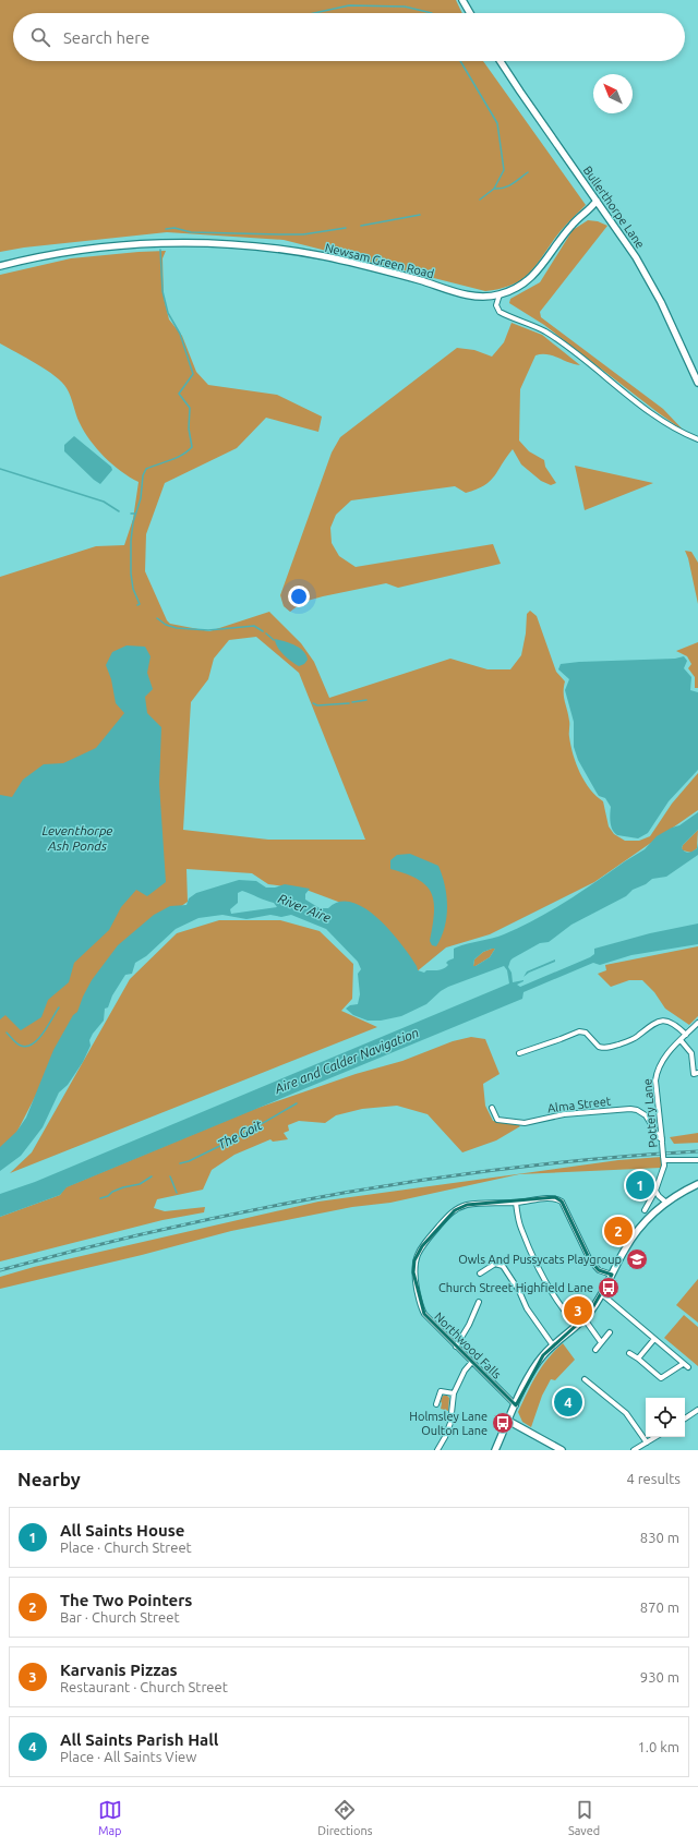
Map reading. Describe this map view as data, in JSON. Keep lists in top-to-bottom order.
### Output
{
  "streets": {
    "street": [
      "Bullerthorpe Lane",
      "Newsam Green Road",
      "Alma Street",
      "Pottery Lane",
      "Northwood Falls"
    ]
  },
  "crossings": [
    ["Bullerthorpe Lane", "Newsam Green Road"],
    ["Alma Street", "Pottery Lane"]
  ],
  "water": [
    "Leventhorpe Ash Ponds",
    "River Aire",
    "Aire and Calder Navigation",
    "The Goit"
  ],
  "places": {
    "school or university": ["Owls And Pussycats Playgroup"],
    "bus stop": ["Church Street Highfield Lane", "Holmsley Lane Oulton Lane"]
  },
  "north": "top left",
  "page": {
    "search": "Search here",
    "pins": [
      "1",
      "2",
      "3",
      "4"
    ],
    "heading": ["Nearby", "4 results"],
    "list": [
      {
        "mark": "1",
        "name": "All Saints House",
        "note": "Place · Church Street",
        "value": "830 m"
      },
      {
        "mark": "2",
        "name": "The Two Pointers",
        "note": "Bar · Church Street",
        "value": "870 m"
      },
      {
        "mark": "3",
        "name": "Karvanis Pizzas",
        "note": "Restaurant · Church Street",
        "value": "930 m"
      },
      {
        "mark": "4",
        "name": "All Saints Parish Hall",
        "note": "Place · All Saints View",
        "value": "1.0 km"
      }
    ],
    "nav": ["Map", "Directions", "Saved"]
  }
}
